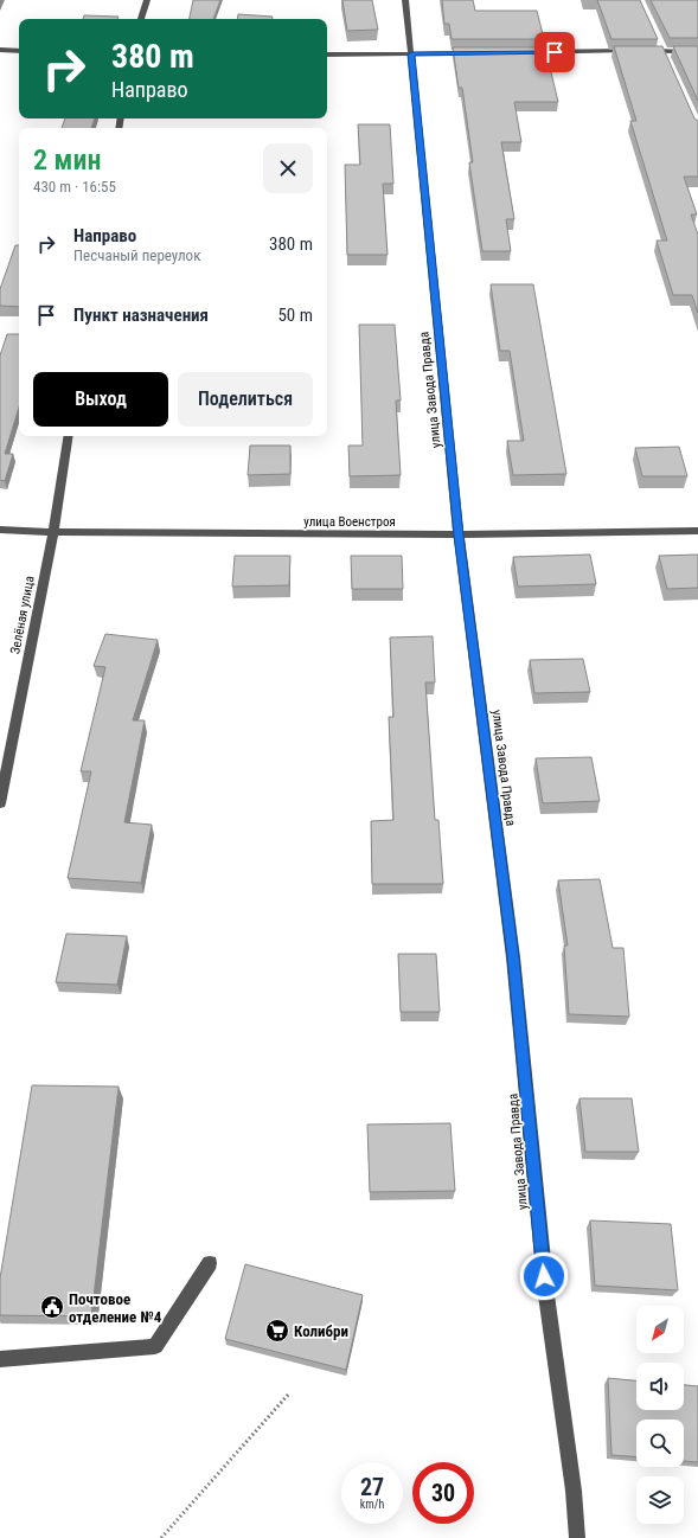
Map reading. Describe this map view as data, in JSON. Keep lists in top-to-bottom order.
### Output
{
  "streets": {
    "street": ["улица Завода Правда", "улица Военстроя", "Зелёная улица"]
  },
  "crossings": [
    ["улица Завода Правда", "улица Военстроя"],
    ["улица Военстроя", "Зелёная улица"]
  ],
  "places": {
    "public building": ["Почтовое отделение №4"],
    "supermarket": ["Колибри"]
  },
  "north": "bottom left",
  "page": {
    "turn": ["380 m", "Направо"],
    "heading": ["2 мин", "430 m · 16:55"],
    "list": [
      {
        "name": "Направо",
        "note": "Песчаный переулок",
        "value": "380 m"
      },
      {
        "name": "Пункт назначения",
        "value": "50 m"
      }
    ],
    "buttons": ["Выход", "Поделиться"],
    "speed": "27 km/h",
    "limit": "30"
  }
}
